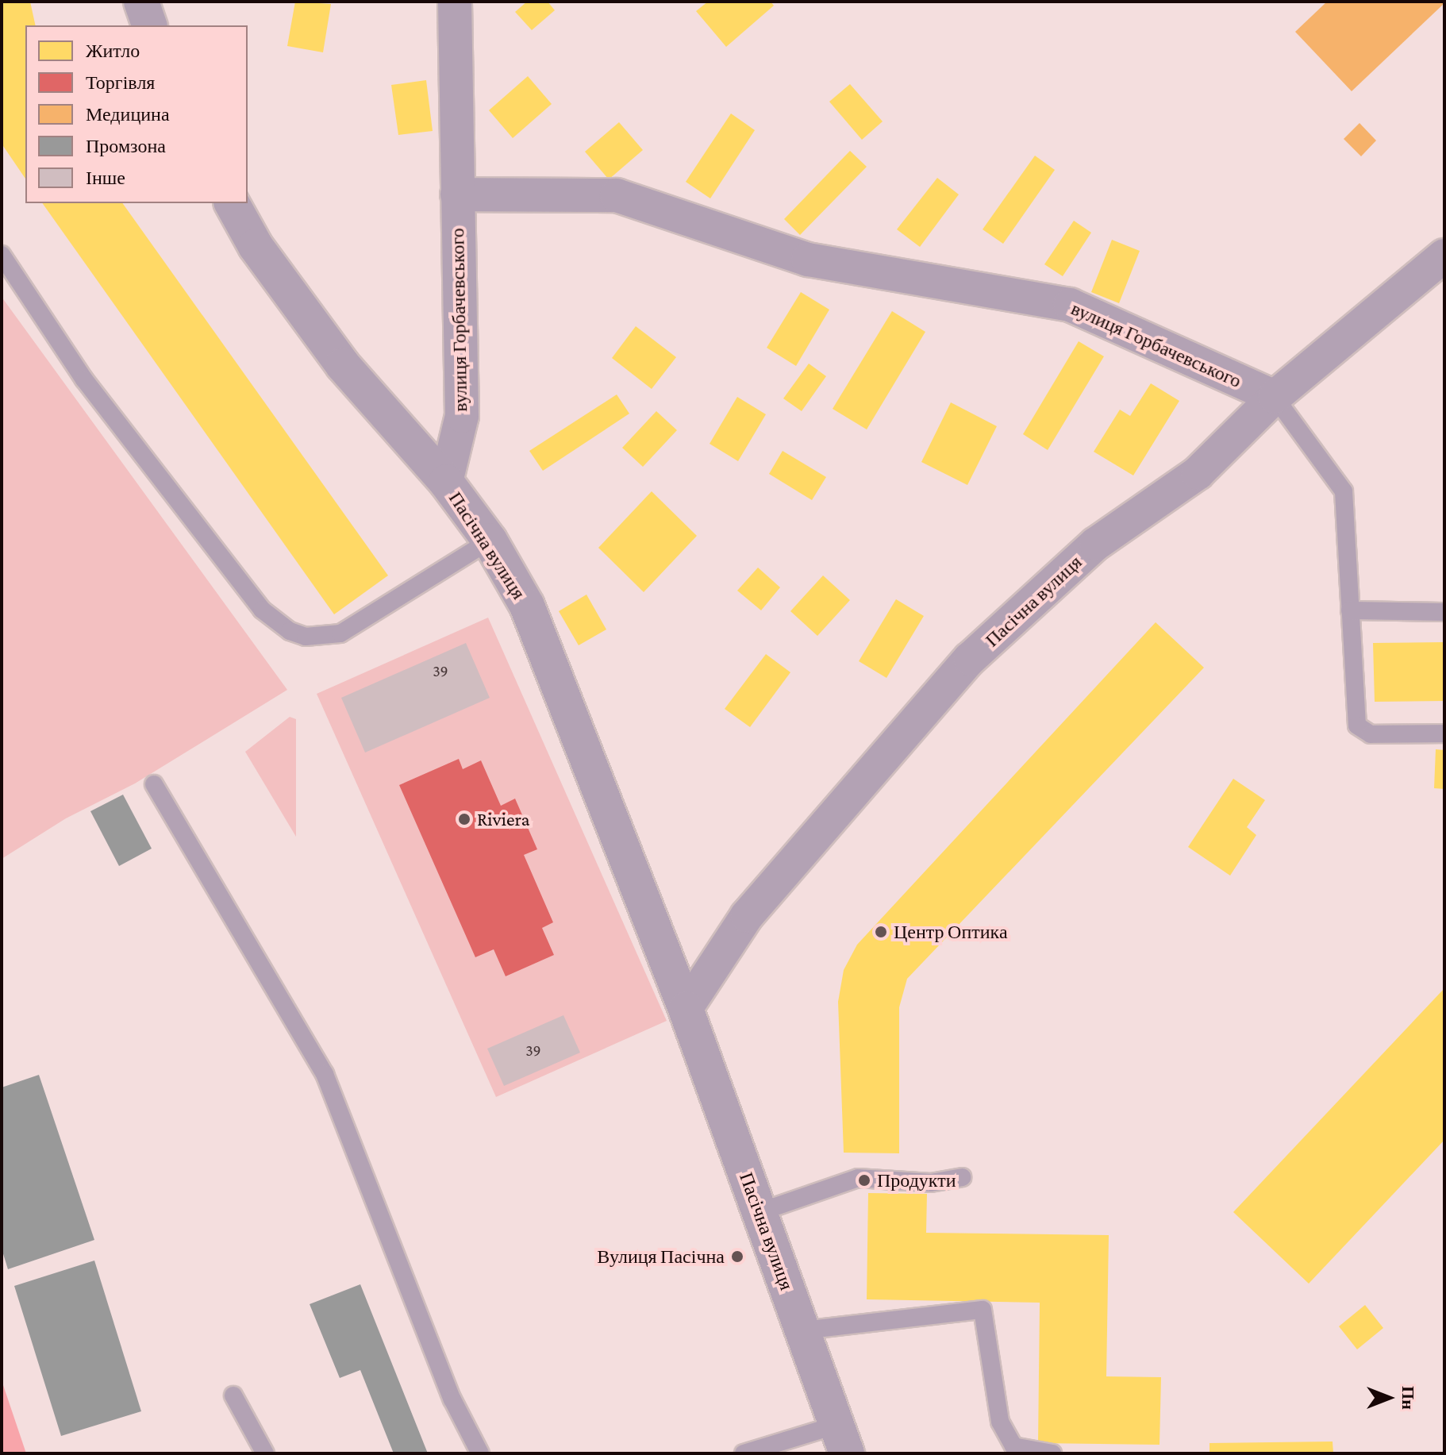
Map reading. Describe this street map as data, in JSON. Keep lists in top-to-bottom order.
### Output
{
  "streets": {
    "street": ["вулиця Горбачевського", "Пасічна вулиця"]
  },
  "crossings": [
    ["вулиця Горбачевського", "Пасічна вулиця"]
  ],
  "places": [
    "Riviera",
    "Центр Оптика",
    "Продукти",
    "Вулиця Пасічна"
  ],
  "house_numbers": ["39", "39"],
  "legend": [
    "Житло",
    "Торгівля",
    "Медицина",
    "Промзона",
    "Інше"
  ],
  "north": "right"
}
